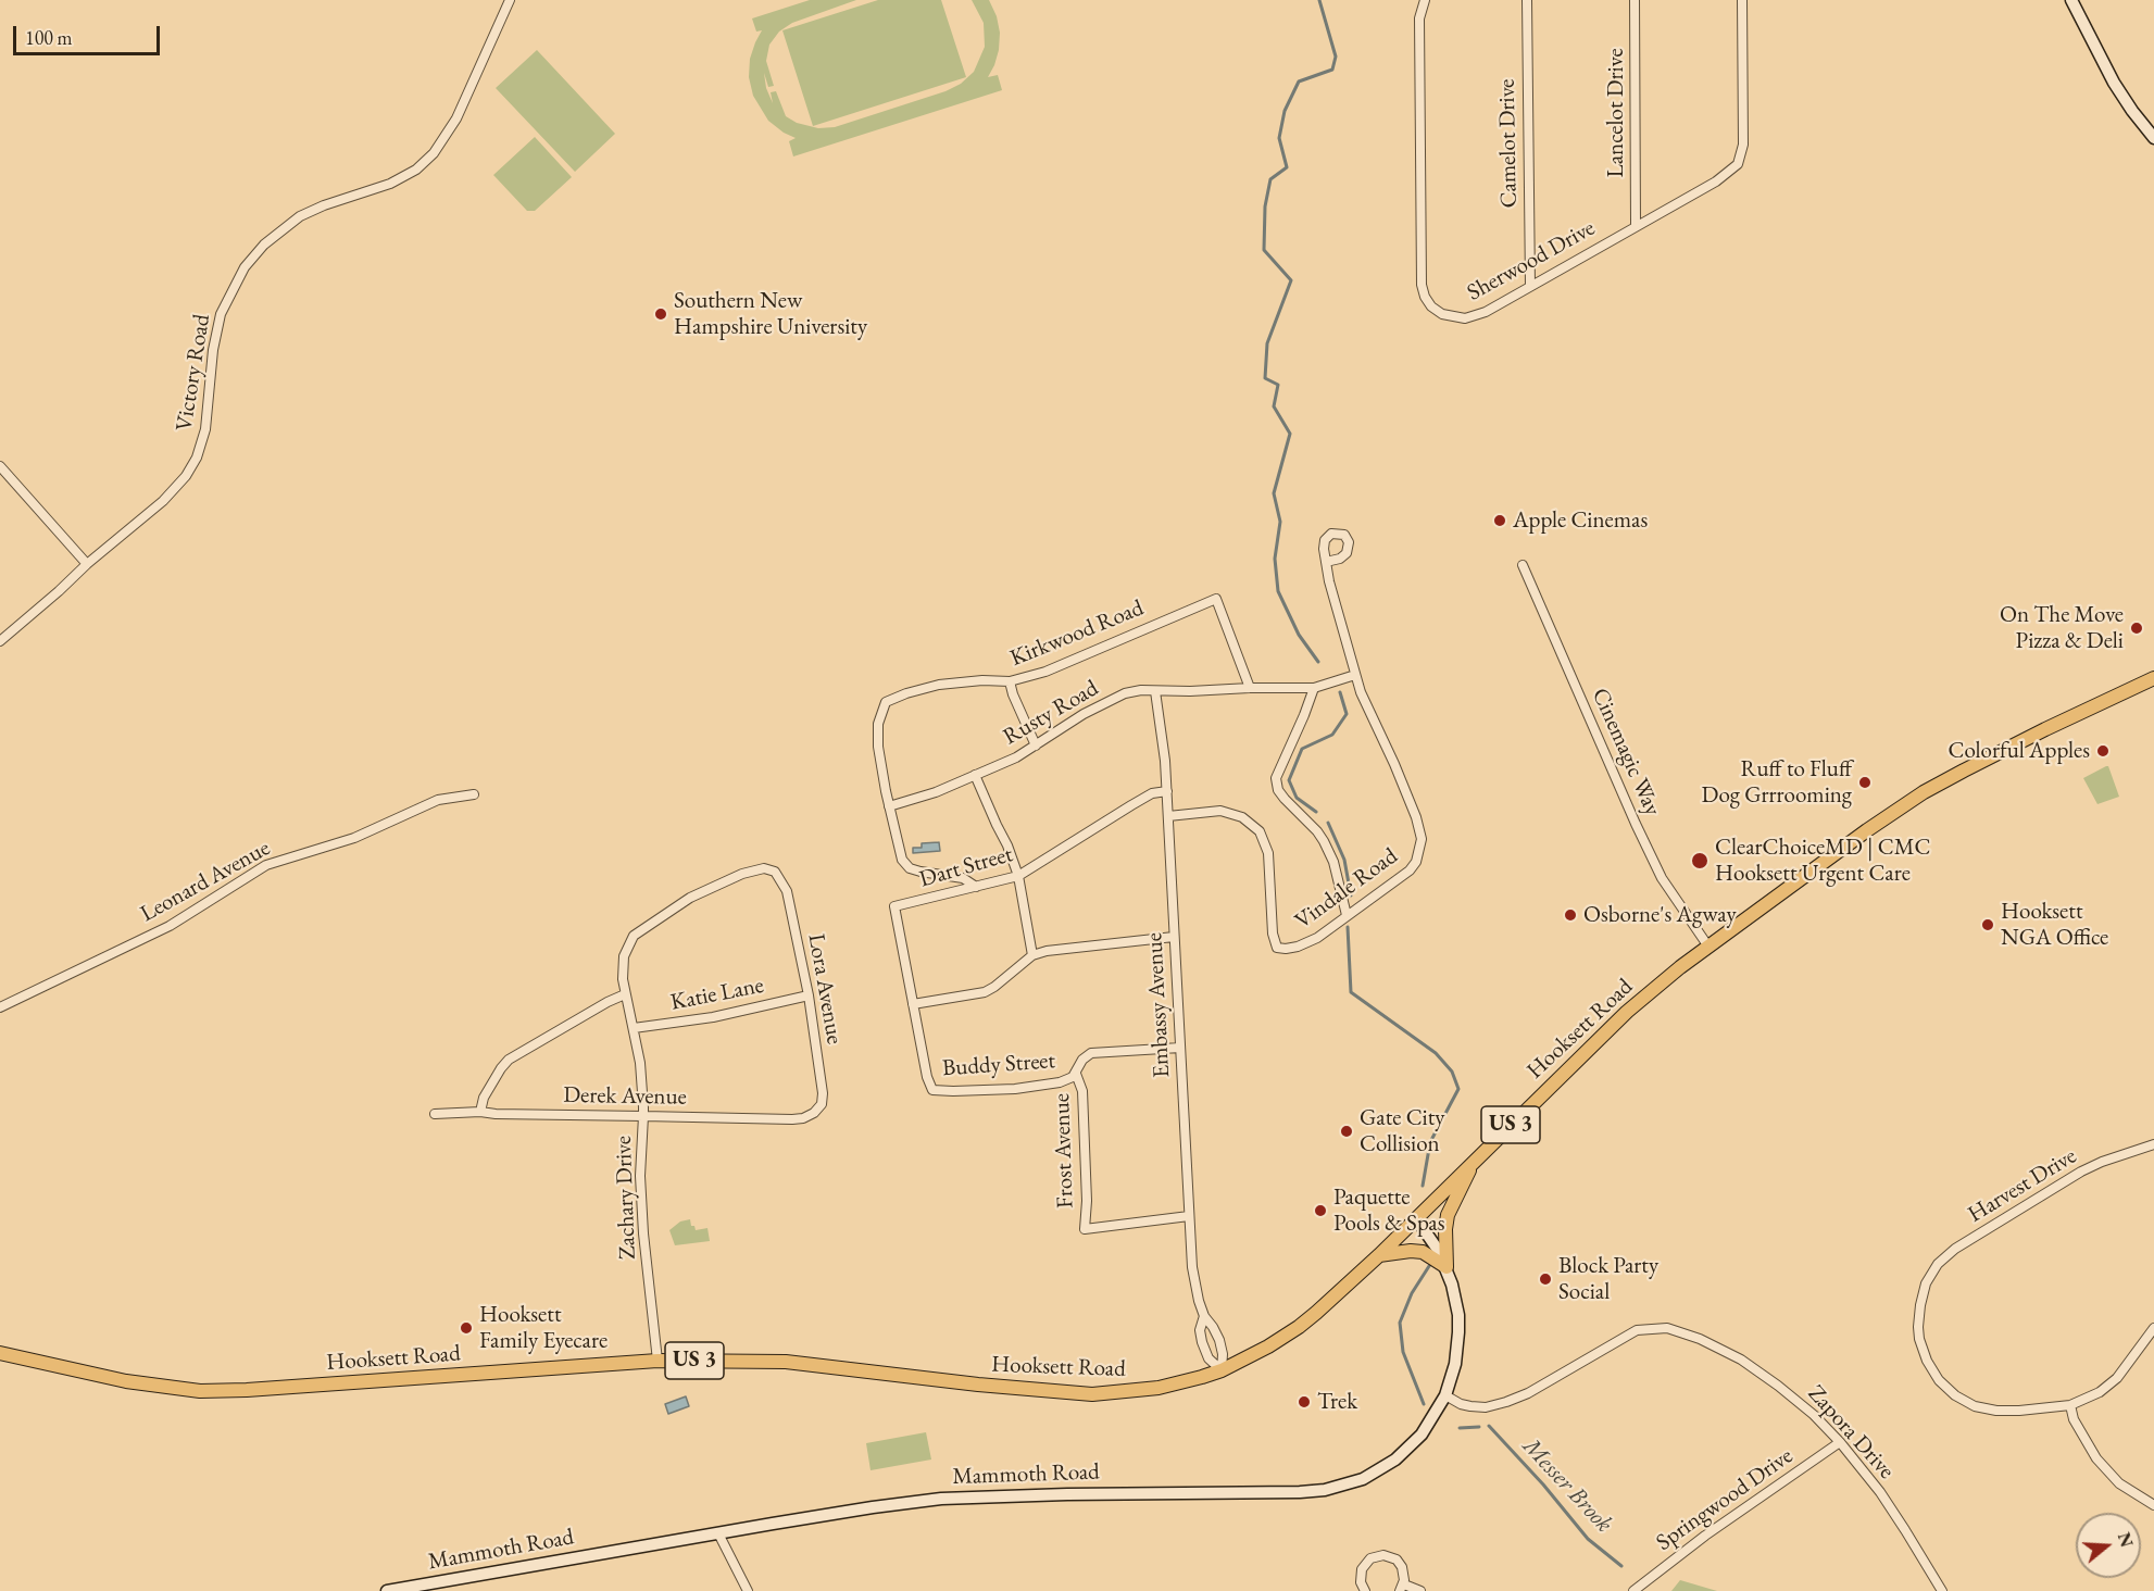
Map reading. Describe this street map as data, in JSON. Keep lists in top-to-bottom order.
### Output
{
  "streets": {
    "main road": ["Hooksett Road", "US 3", "Mammoth Road"],
    "street": [
      "Lancelot Drive",
      "Camelot Drive",
      "Sherwood Drive",
      "Victory Road",
      "Kirkwood Road",
      "Rusty Road",
      "Cinemagic Way",
      "Dart Street",
      "Leonard Avenue",
      "Vindale Road",
      "Lora Avenue",
      "Katie Lane",
      "Embassy Avenue",
      "Buddy Street",
      "Derek Avenue",
      "Frost Avenue",
      "Harvest Drive",
      "Zachary Drive",
      "Zapora Drive",
      "Springwood Drive"
    ]
  },
  "crossings": [
    ["Lancelot Drive", "Sherwood Drive"],
    ["Camelot Drive", "Sherwood Drive"],
    ["Kirkwood Road", "Rusty Road"],
    ["Rusty Road", "Vindale Road"],
    ["Rusty Road", "Embassy Avenue"],
    ["Cinemagic Way", "Hooksett Road"],
    ["Dart Street", "Embassy Avenue"],
    ["Dart Street", "Buddy Street"],
    ["Vindale Road", "Embassy Avenue"],
    ["Lora Avenue", "Katie Lane"],
    ["Lora Avenue", "Derek Avenue"],
    ["Lora Avenue", "Zachary Drive"],
    ["Katie Lane", "Zachary Drive"],
    ["Embassy Avenue", "Hooksett Road"],
    ["Embassy Avenue", "Buddy Street"],
    ["Embassy Avenue", "Frost Avenue"],
    ["Hooksett Road", "Zachary Drive"],
    ["Hooksett Road", "Mammoth Road"],
    ["Buddy Street", "Frost Avenue"],
    ["Derek Avenue", "Zachary Drive"],
    ["Zapora Drive", "Mammoth Road"],
    ["Zapora Drive", "Springwood Drive"]
  ],
  "water": ["Messer Brook"],
  "places": [
    "Southern New Hampshire University",
    "Apple Cinemas",
    "On The Move Pizza & Deli",
    "Colorful Apples",
    "Ruff to Fluff Dog Grrrooming",
    "ClearChoiceMD | CMC Hooksett Urgent Care",
    "Osborne's Agway",
    "Hooksett NGA Office",
    "Gate City Collision",
    "Paquette Pools & Spas",
    "Block Party Social",
    "Hooksett Family Eyecare",
    "Trek"
  ],
  "scale_bar": "100 m",
  "north": "right"
}
